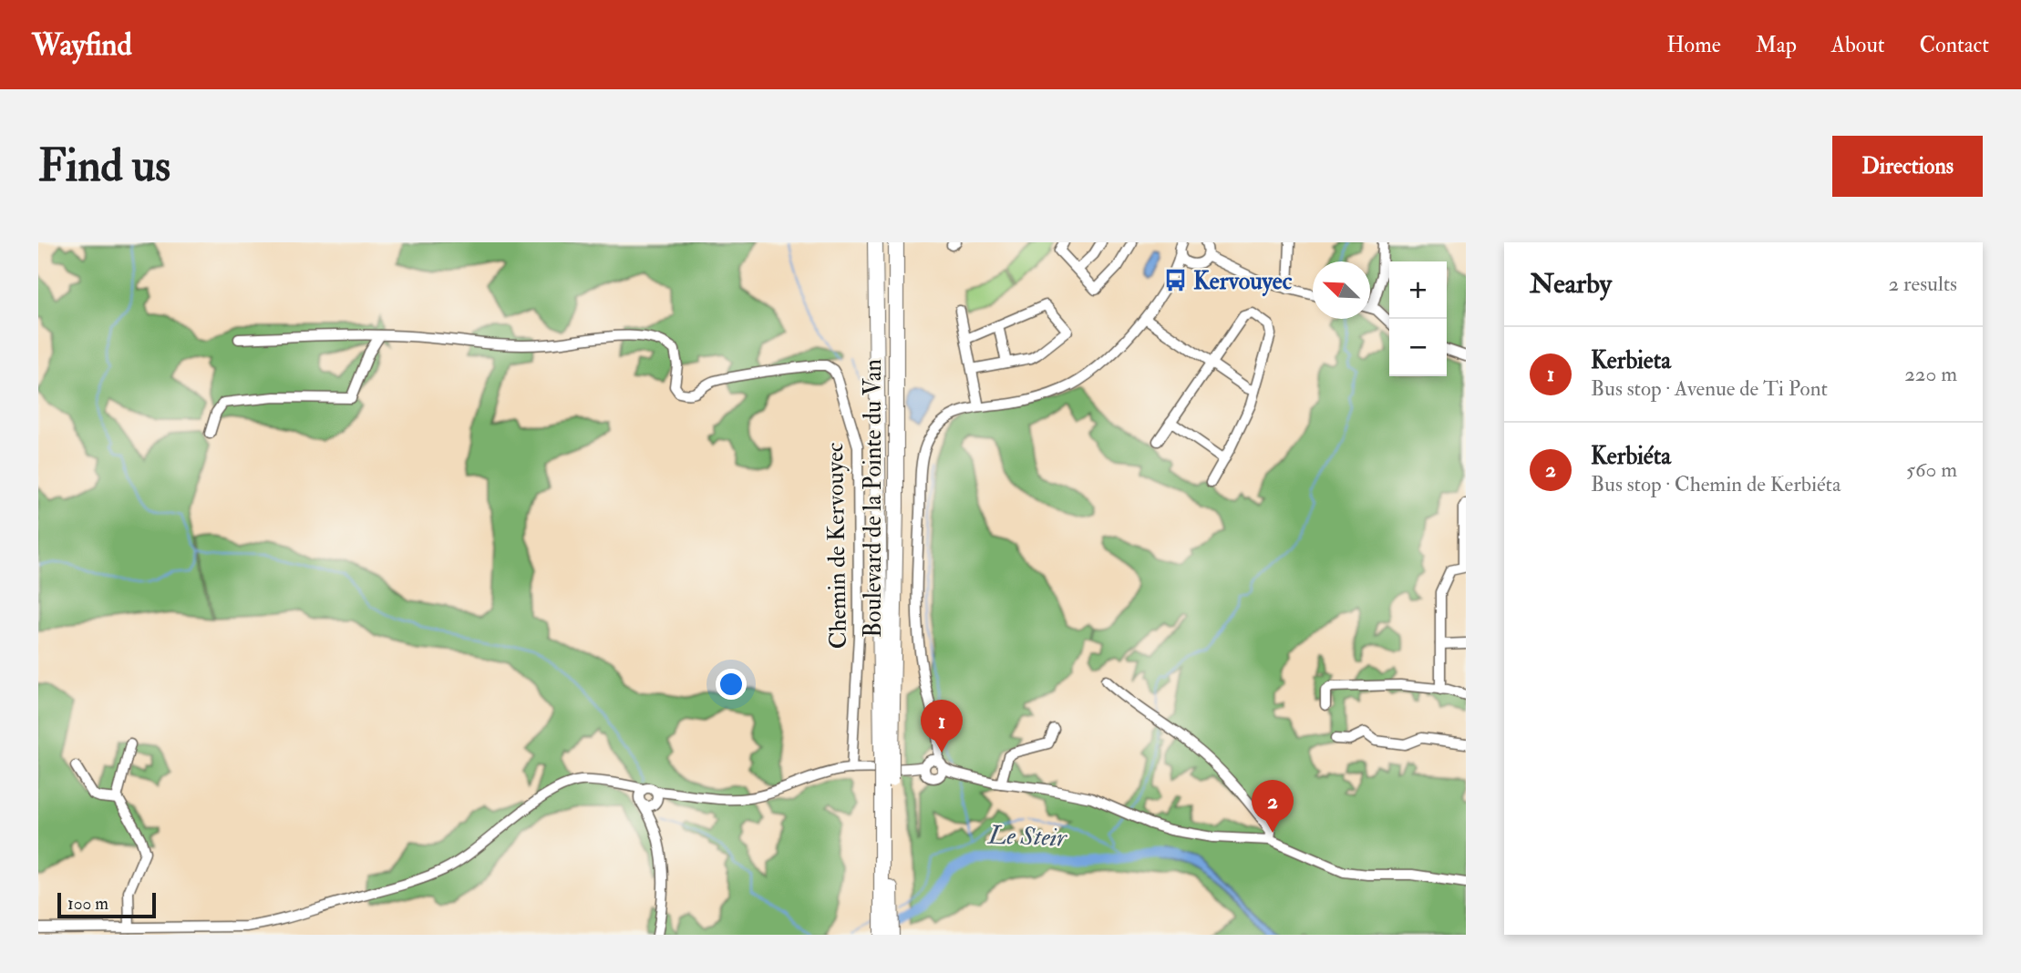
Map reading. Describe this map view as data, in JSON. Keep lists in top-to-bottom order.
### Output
{
  "streets": {
    "highway": ["Boulevard de la Pointe du Van"],
    "street": ["Chemin de Kervouyec"]
  },
  "water": ["Le Steir"],
  "places": {
    "bus stop": ["Kervouyec"]
  },
  "scale_bar": "100 m",
  "north": "top left",
  "page": {
    "header": "Wayfind",
    "nav": [
      "Home",
      "Map",
      "About",
      "Contact"
    ],
    "buttons": "Directions",
    "title": "Find us",
    "heading": ["Nearby", "2 results"],
    "map_buttons": ["+", "−"],
    "list": [
      {
        "mark": "1",
        "name": "Kerbieta",
        "note": "Bus stop · Avenue de Ti Pont",
        "value": "220 m"
      },
      {
        "mark": "2",
        "name": "Kerbiéta",
        "note": "Bus stop · Chemin de Kerbiéta",
        "value": "560 m"
      }
    ],
    "pins": ["1", "2"],
    "scale": "100 m"
  }
}
